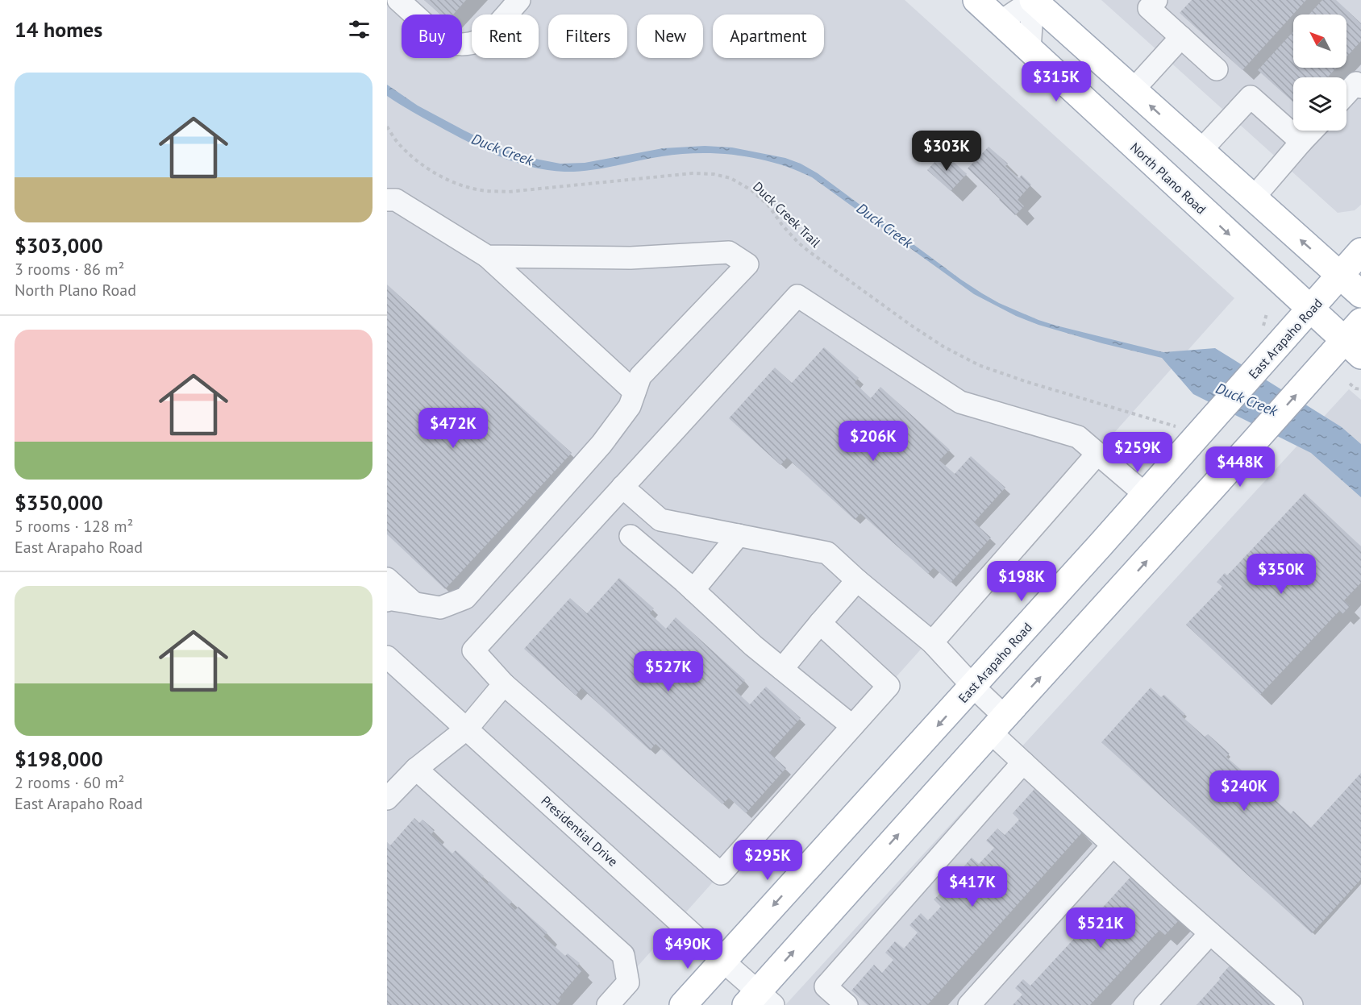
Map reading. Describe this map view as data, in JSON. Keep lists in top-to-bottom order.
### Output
{
  "streets": {
    "main road": ["North Plano Road", "East Arapaho Road"],
    "street": ["Presidential Drive"],
    "path": ["Duck Creek Trail"]
  },
  "crossings": [
    ["North Plano Road", "East Arapaho Road"],
    ["East Arapaho Road", "Presidential Drive"]
  ],
  "water": ["Duck Creek"],
  "north": "top left",
  "page": {
    "heading": "14 homes",
    "chip": [
      "Buy",
      "Rent",
      "Filters",
      "New",
      "Apartment"
    ],
    "list": [
      {
        "name": "$303,000",
        "note": "3 rooms · 86 m² · North Plano Road"
      },
      {
        "name": "$350,000",
        "note": "5 rooms · 128 m² · East Arapaho Road"
      },
      {
        "name": "$198,000",
        "note": "2 rooms · 60 m² · East Arapaho Road"
      }
    ],
    "price": [
      "$315K",
      "$303K",
      "$472K",
      "$206K",
      "$259K",
      "$448K",
      "$350K",
      "$198K",
      "$527K",
      "$240K",
      "$295K",
      "$417K",
      "$521K",
      "$490K"
    ]
  }
}
